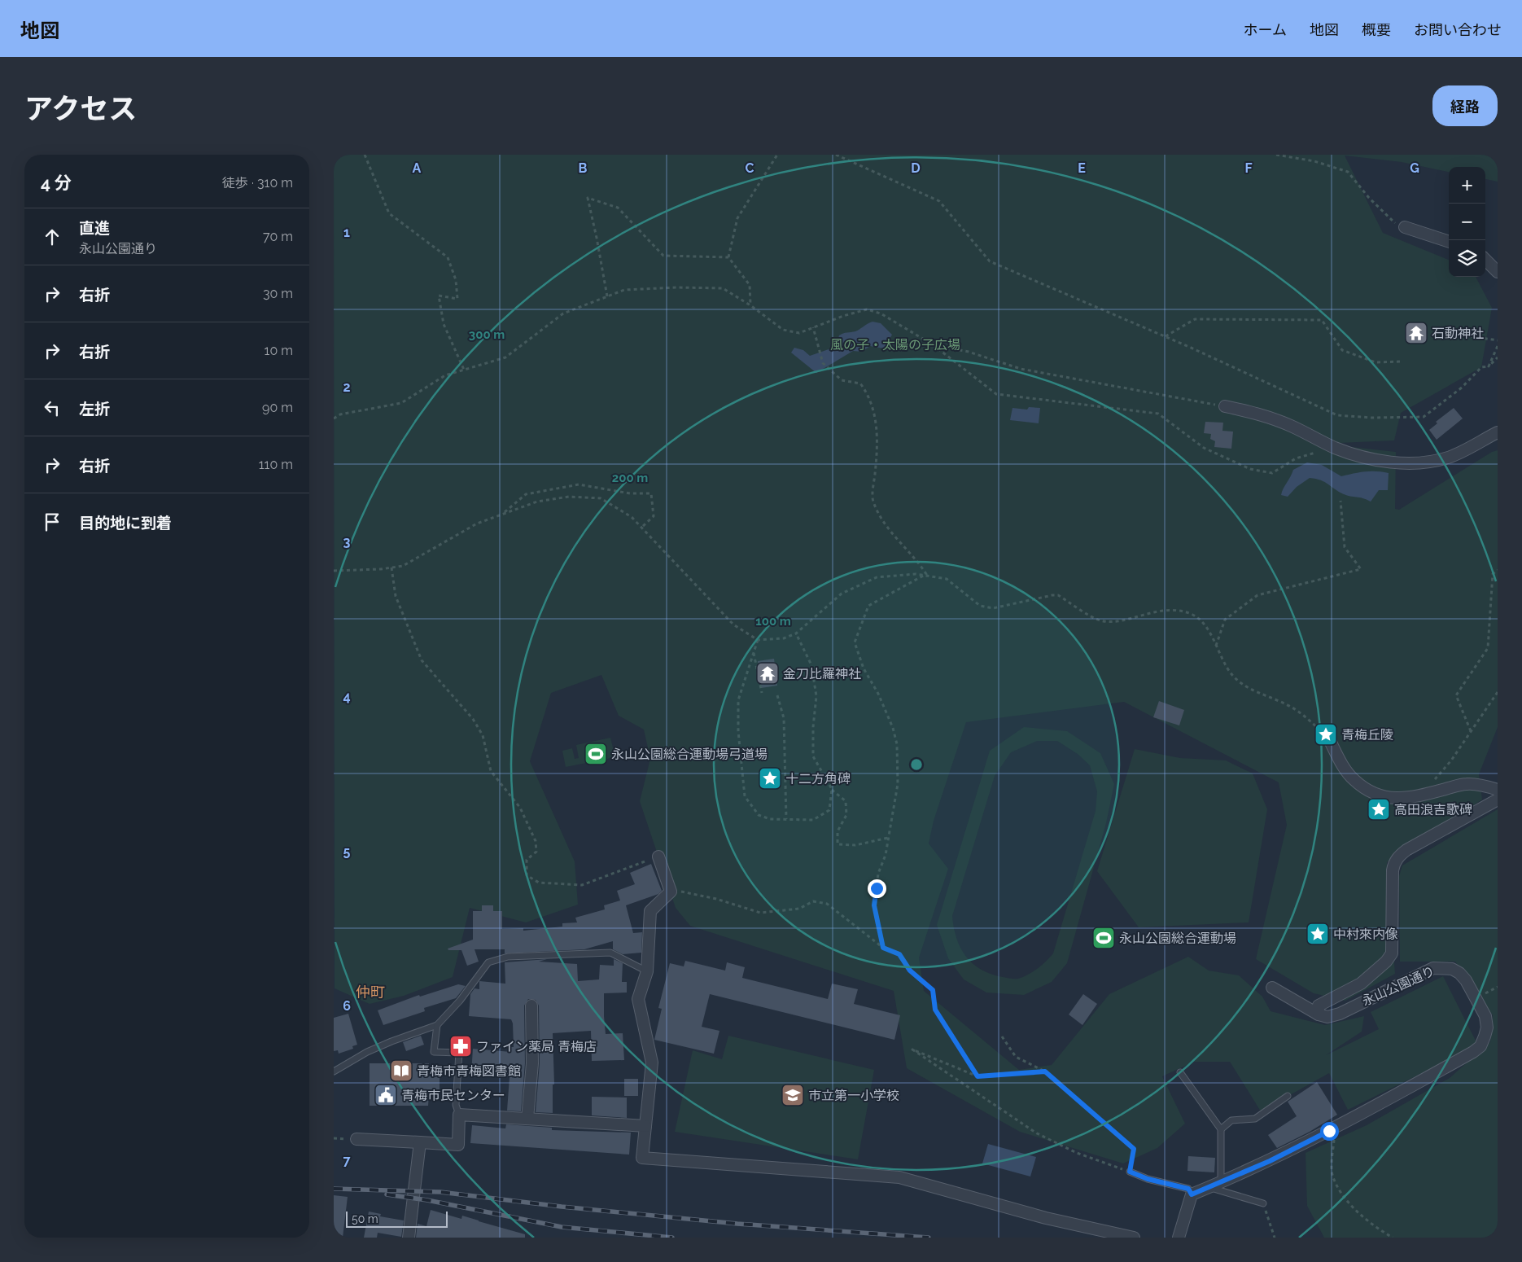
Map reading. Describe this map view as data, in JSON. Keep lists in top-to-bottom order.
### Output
{
  "streets": {
    "street": ["永山公園通り"]
  },
  "districts": ["仲町"],
  "parks": ["風の子・太陽の子広場"],
  "places": {
    "temple": ["石動神社", "金刀比羅神社"],
    "place": [
      "青梅丘陵",
      "十二方角碑",
      "高田浪吉歌碑",
      "中村來内像"
    ],
    "sports": ["永山公園総合運動場弓道場", "永山公園総合運動場"],
    "pharmacy": ["ファイン薬局 青梅店"],
    "library": ["青梅市青梅図書館"],
    "public building": ["青梅市民センター"],
    "school or university": ["市立第一小学校"]
  },
  "scale_bar": "50 m",
  "page": {
    "header": "地図",
    "nav": [
      "ホーム",
      "地図",
      "概要",
      "お問い合わせ"
    ],
    "title": "アクセス",
    "buttons": "経路",
    "heading": ["4 分", "徒歩 · 310 m"],
    "map_buttons": ["+", "−"],
    "list": [
      ["直進", "永山公園通り", "70 m"],
      ["右折", "30 m"],
      ["右折", "10 m"],
      ["左折", "90 m"],
      ["右折", "110 m"],
      "目的地に到着"
    ],
    "scale": "50 m"
  },
  "grid": {
    "columns": [
      "A",
      "B",
      "C",
      "D",
      "E",
      "F",
      "G"
    ],
    "rows": [
      "1",
      "2",
      "3",
      "4",
      "5",
      "6",
      "7"
    ]
  },
  "rings": ["300 m", "200 m", "100 m"]
}
